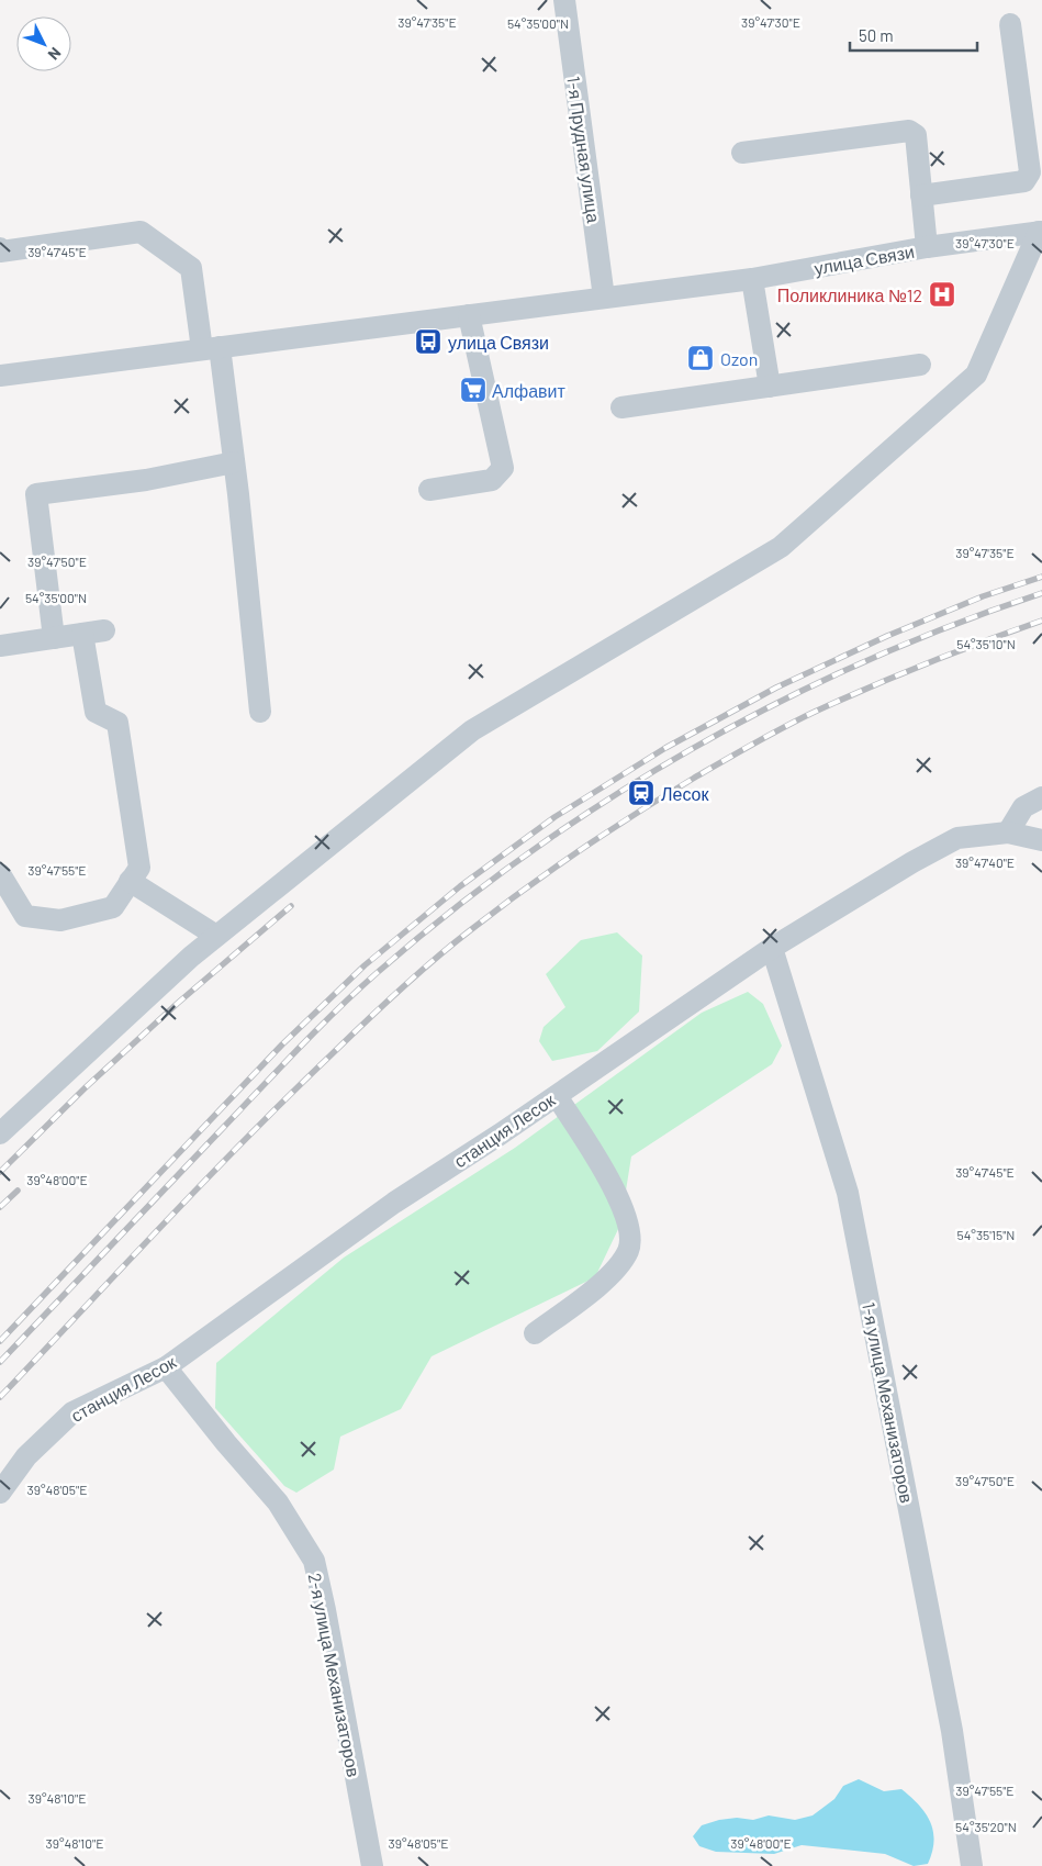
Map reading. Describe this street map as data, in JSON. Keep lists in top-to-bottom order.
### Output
{
  "streets": {
    "street": [
      "1-я Прудная улица",
      "улица Связи",
      "станция Лесок",
      "1-я улица Механизаторов",
      "2-я улица Механизаторов"
    ]
  },
  "crossings": [
    ["1-я Прудная улица", "улица Связи"],
    ["станция Лесок", "1-я улица Механизаторов"],
    ["станция Лесок", "2-я улица Механизаторов"]
  ],
  "places": {
    "hospital": ["Поликлиника №12"],
    "bus stop": ["улица Связи"],
    "shop": ["Ozon"],
    "supermarket": ["Алфавит"],
    "station": ["Лесок"]
  },
  "scale_bar": "50 m",
  "north": "bottom right",
  "coordinates": [
    "39°47'30\"E",
    "39°47'35\"E",
    "54°35'00\"N",
    "39°47'45\"E",
    "39°47'50\"E",
    "54°35'10\"N",
    "39°47'40\"E",
    "39°47'55\"E",
    "39°48'00\"E",
    "54°35'15\"N",
    "39°48'05\"E",
    "39°48'10\"E",
    "54°35'20\"N"
  ]
}
